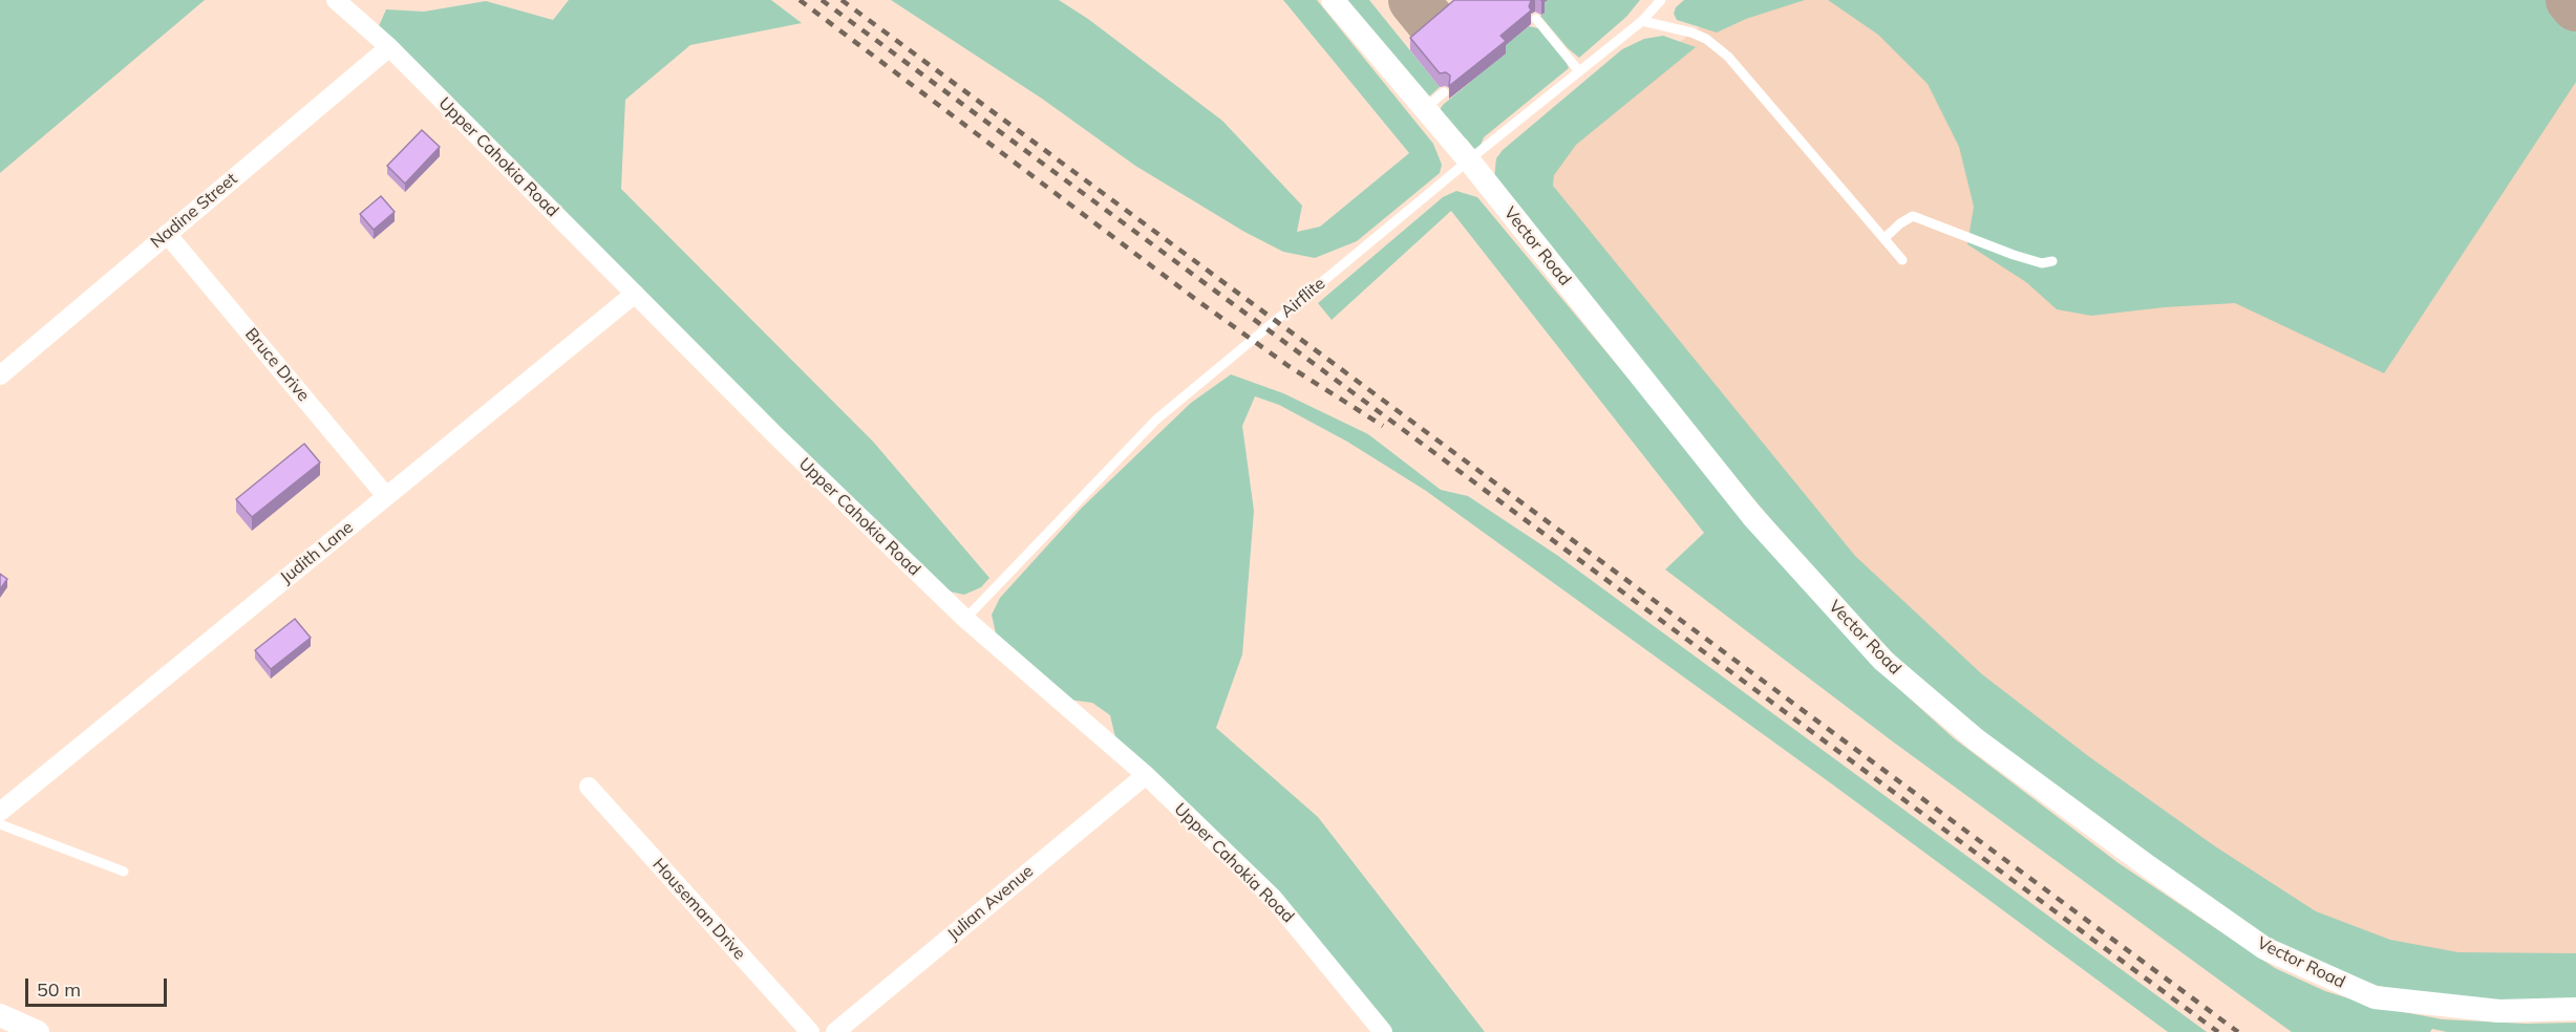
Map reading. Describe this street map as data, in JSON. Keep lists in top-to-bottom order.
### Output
{
  "streets": {
    "street": [
      "Upper Cahokia Road",
      "Nadine Street",
      "Vector Road",
      "Bruce Drive",
      "Judith Lane",
      "Julian Avenue",
      "Houseman Drive"
    ],
    "lane": ["Airflite"]
  },
  "crossings": [
    ["Upper Cahokia Road", "Nadine Street"],
    ["Upper Cahokia Road", "Airflite"],
    ["Upper Cahokia Road", "Judith Lane"],
    ["Upper Cahokia Road", "Julian Avenue"],
    ["Nadine Street", "Bruce Drive"],
    ["Vector Road", "Airflite"],
    ["Bruce Drive", "Judith Lane"]
  ],
  "scale_bar": "50 m"
}
